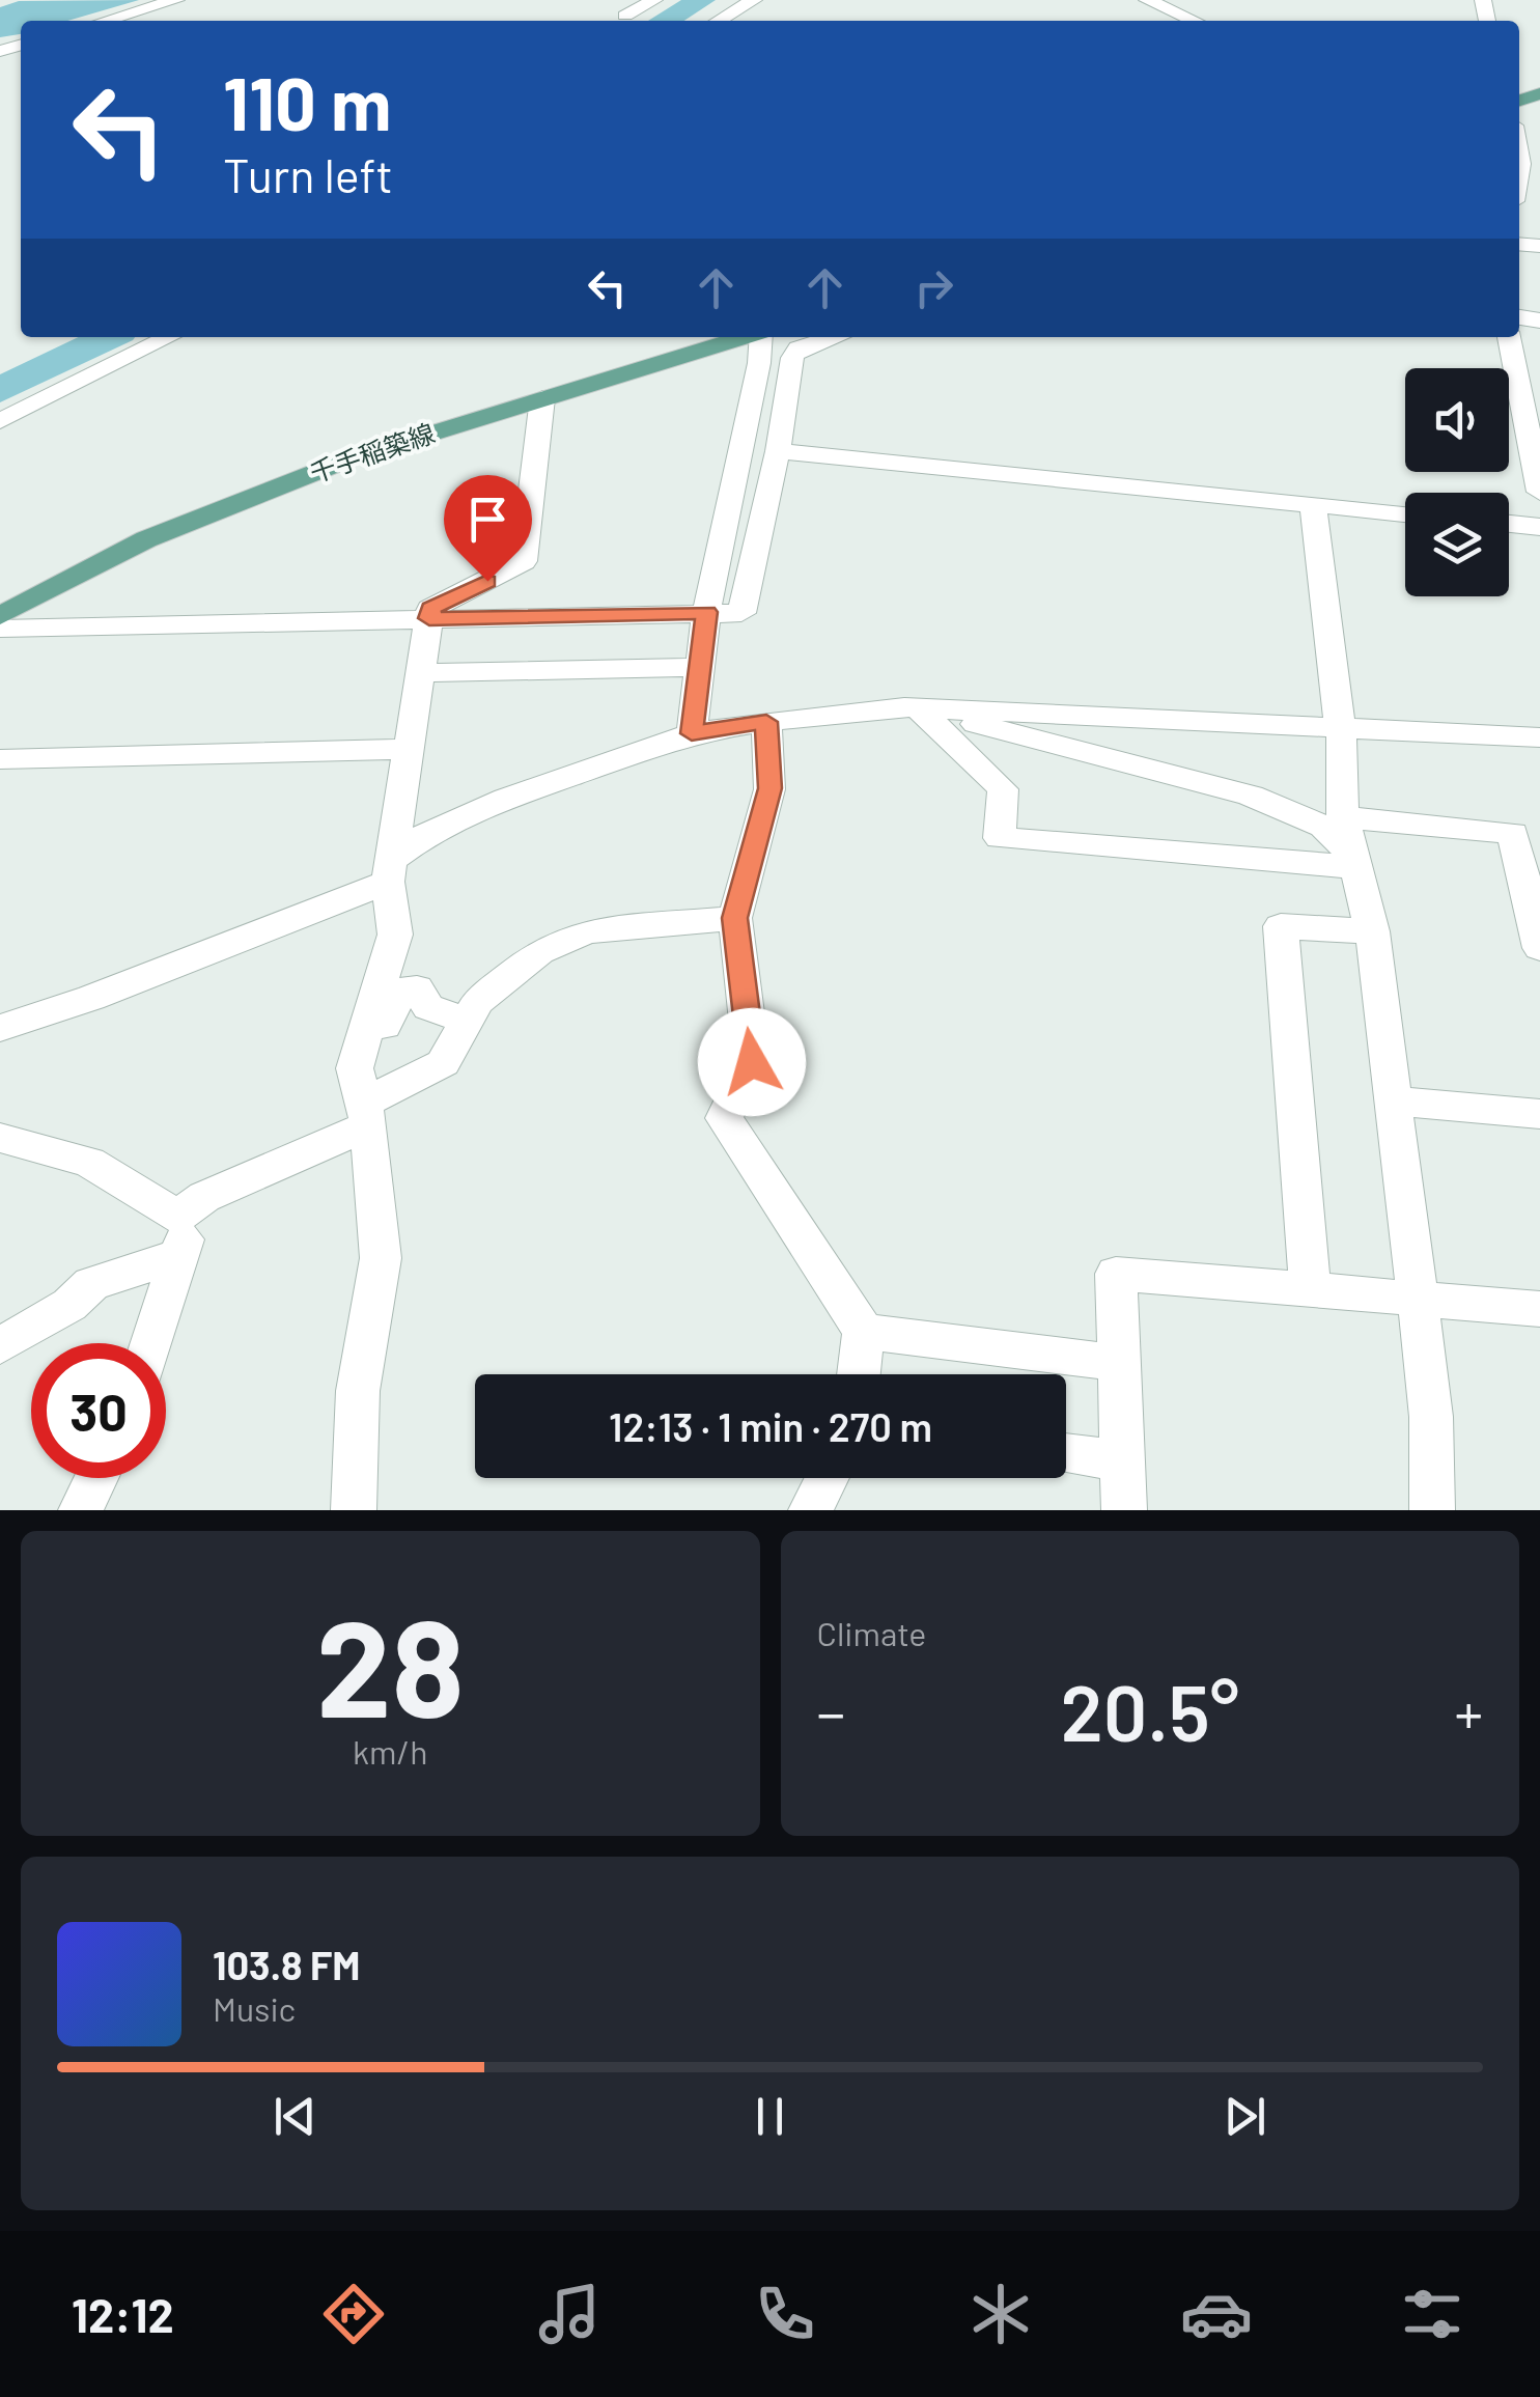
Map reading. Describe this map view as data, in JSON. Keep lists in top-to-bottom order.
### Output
{
  "streets": {
    "main road": ["千手稲築線"]
  },
  "page": {
    "turn": ["110 m", "Turn left"],
    "limit": "30",
    "trip": "12:13 · 1 min · 270 m",
    "tile": [
      ["28", "km/h"],
      "Climate"
    ],
    "heat": ["−", "20.5°", "+"],
    "song": ["103.8 FM", "Music"],
    "tabs": "12:12"
  }
}
